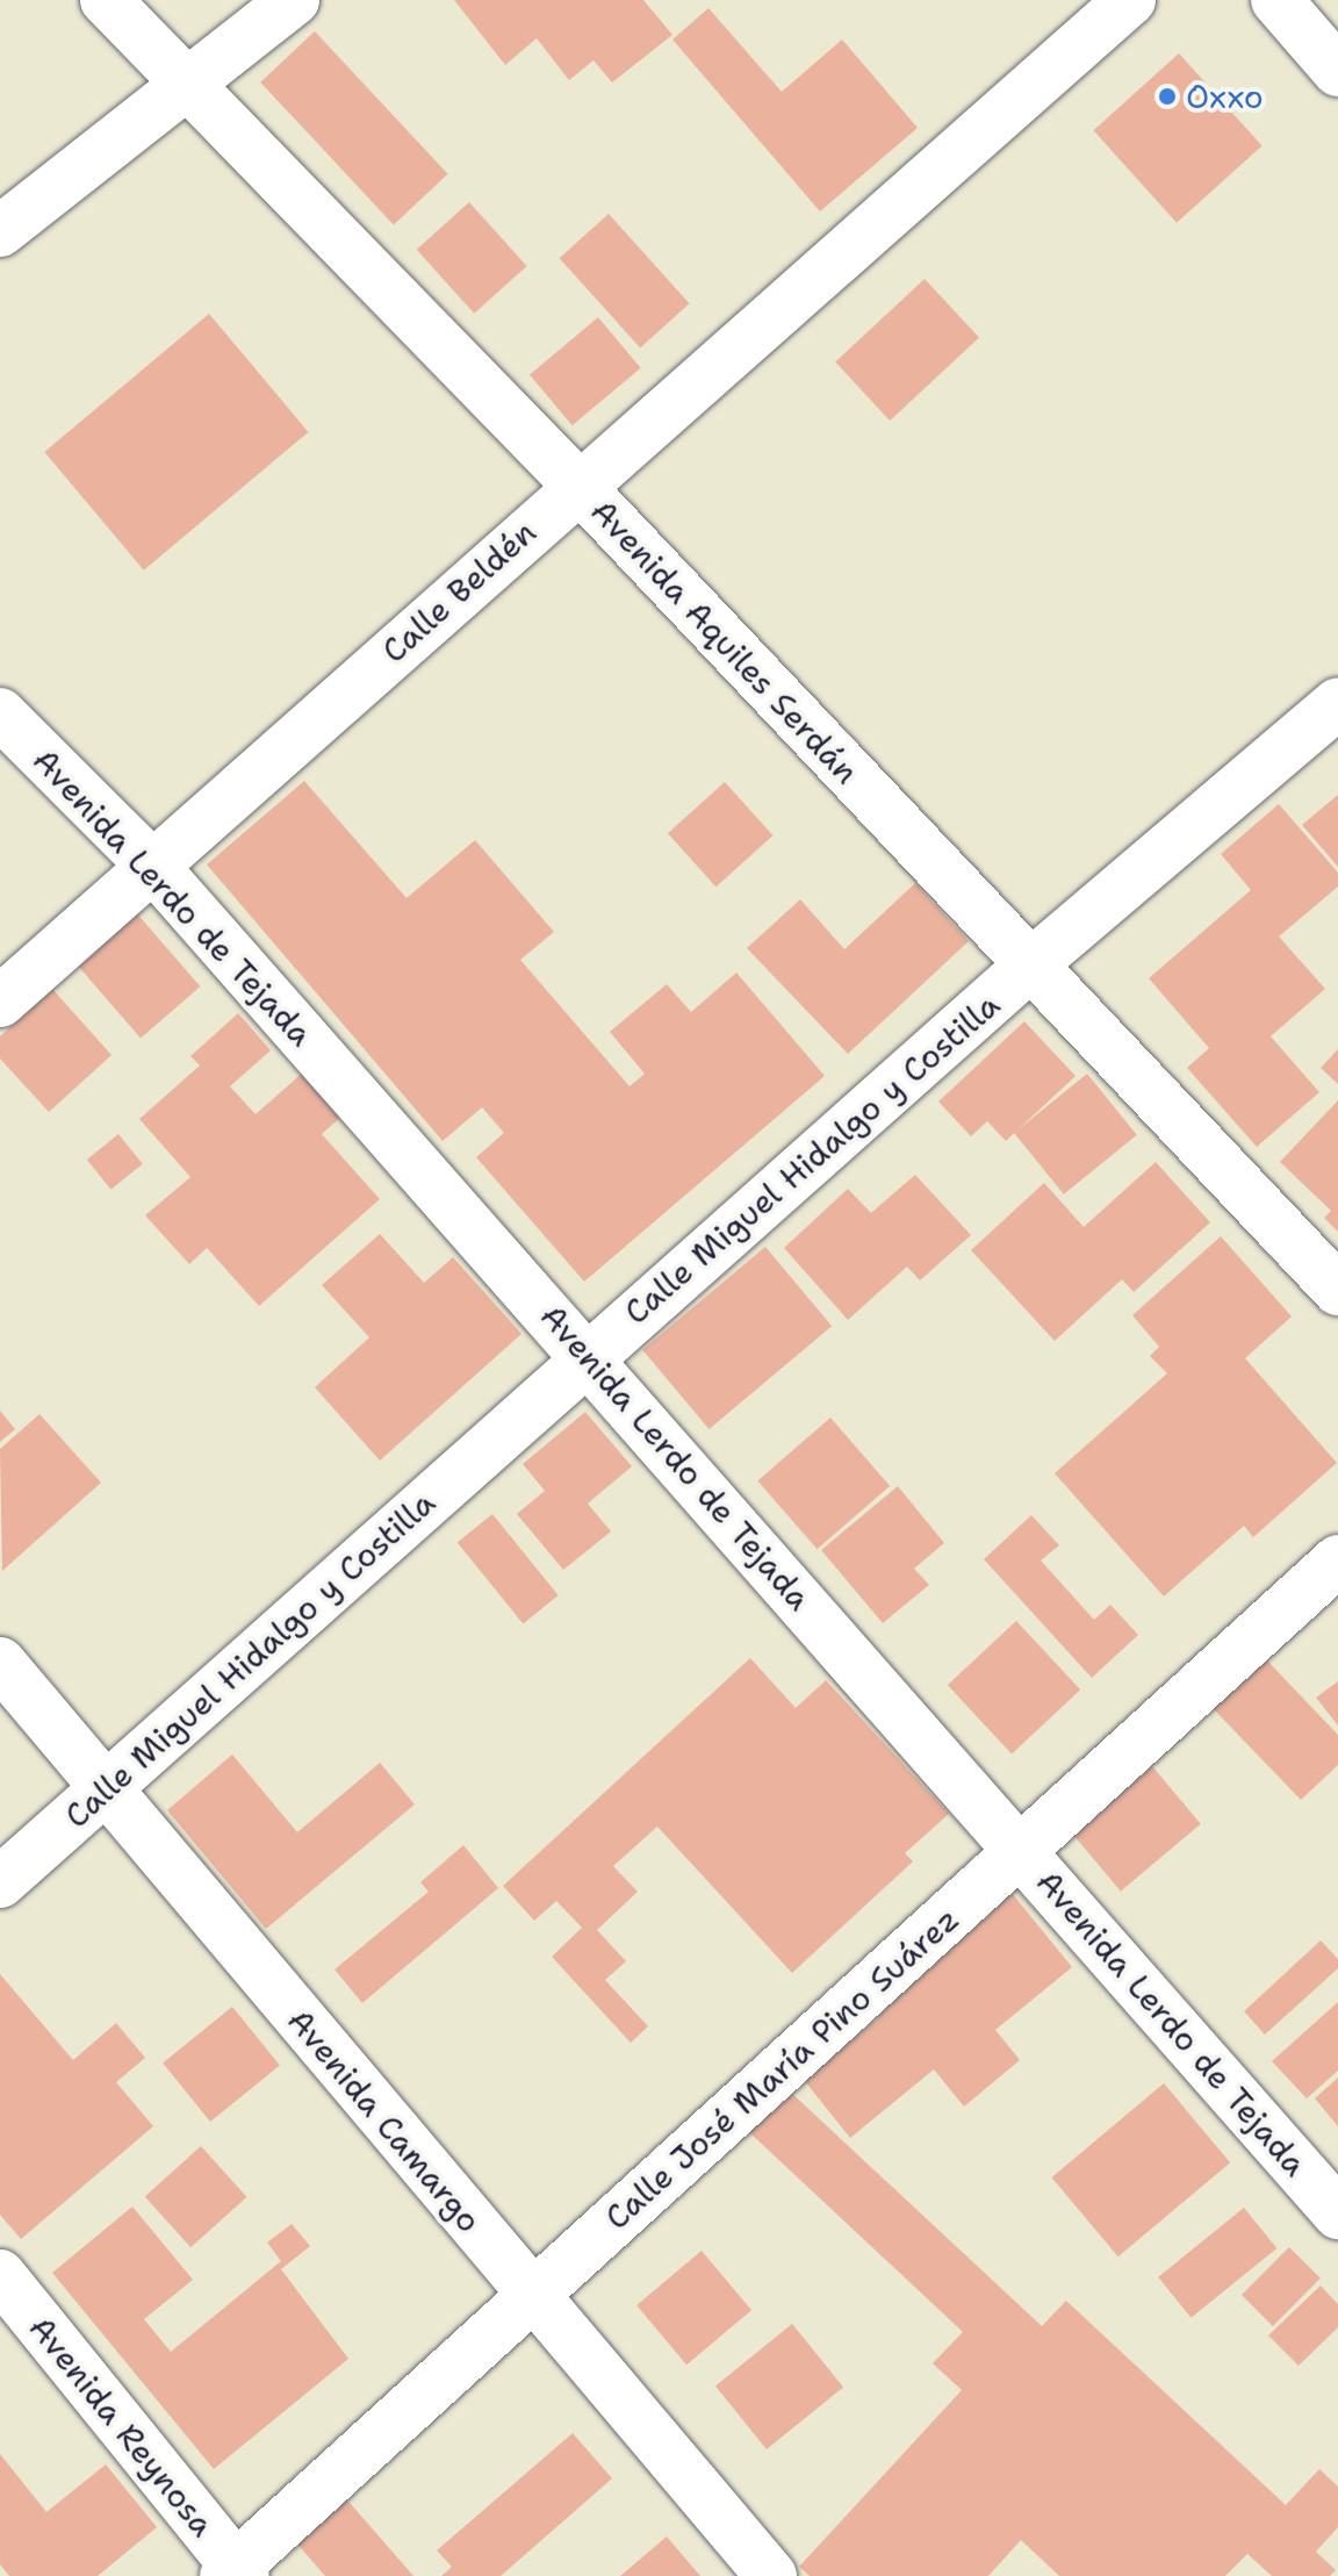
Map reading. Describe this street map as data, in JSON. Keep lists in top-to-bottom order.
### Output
{
  "streets": {
    "street": [
      "Calle Beldén",
      "Avenida Aquiles Serdán",
      "Avenida Lerdo de Tejada",
      "Calle Miguel Hidalgo y Costilla",
      "Calle José María Pino Suárez",
      "Avenida Camargo",
      "Avenida Reynosa"
    ]
  },
  "crossings": [
    ["Calle Beldén", "Avenida Aquiles Serdán"],
    ["Calle Beldén", "Avenida Lerdo de Tejada"],
    ["Avenida Aquiles Serdán", "Calle Miguel Hidalgo y Costilla"],
    ["Avenida Lerdo de Tejada", "Calle Miguel Hidalgo y Costilla"],
    ["Avenida Lerdo de Tejada", "Calle José María Pino Suárez"],
    ["Calle Miguel Hidalgo y Costilla", "Avenida Camargo"],
    ["Calle José María Pino Suárez", "Avenida Camargo"],
    ["Calle José María Pino Suárez", "Avenida Reynosa"]
  ],
  "places": ["Oxxo"]
}
